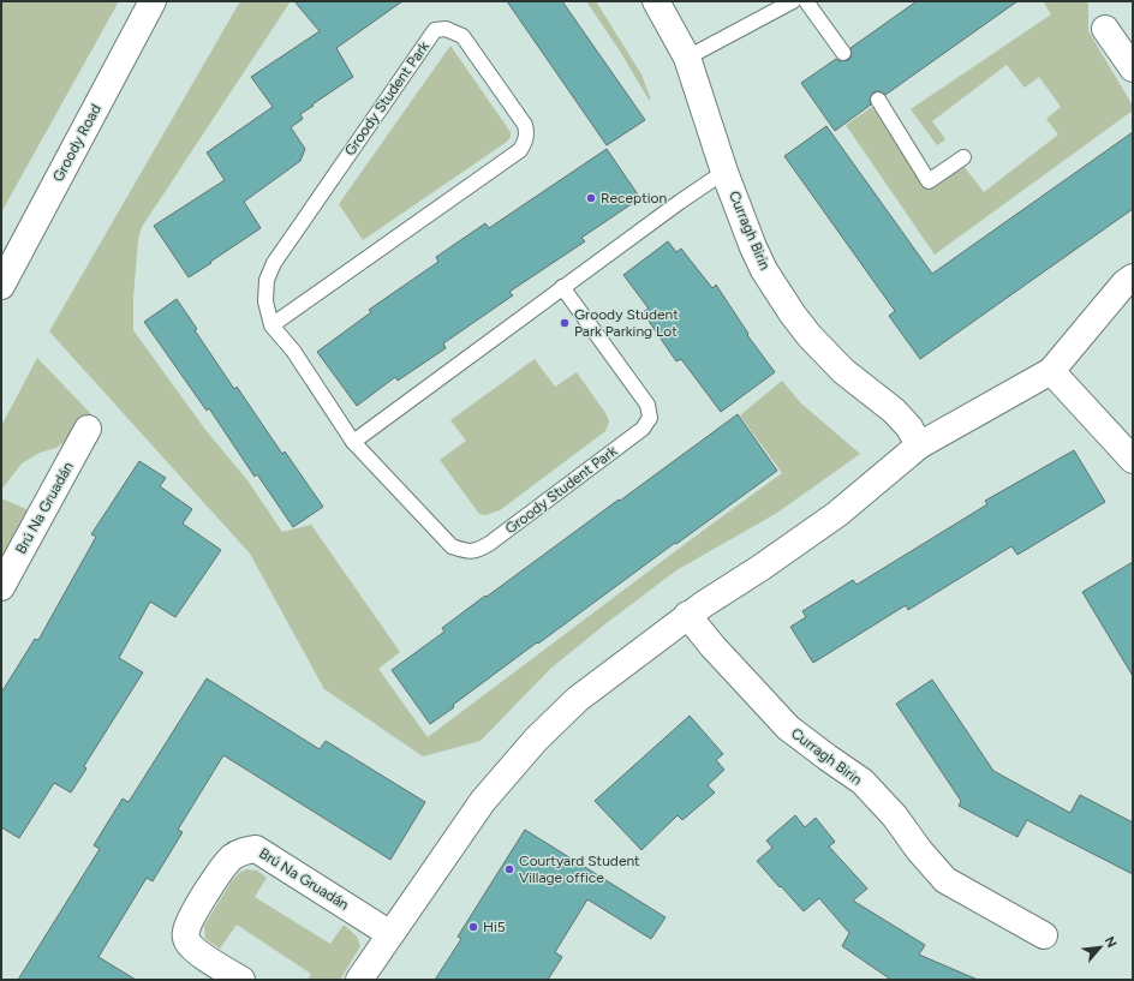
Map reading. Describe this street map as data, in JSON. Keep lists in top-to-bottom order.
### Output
{
  "streets": {
    "street": ["Groody Road", "Curragh Birin", "Brú Na Gruadán"],
    "lane": ["Groody Student Park"]
  },
  "places": [
    "Reception",
    "Groody Student Park Parking Lot",
    "Courtyard Student Village office",
    "Hi5"
  ],
  "north": "top right"
}
